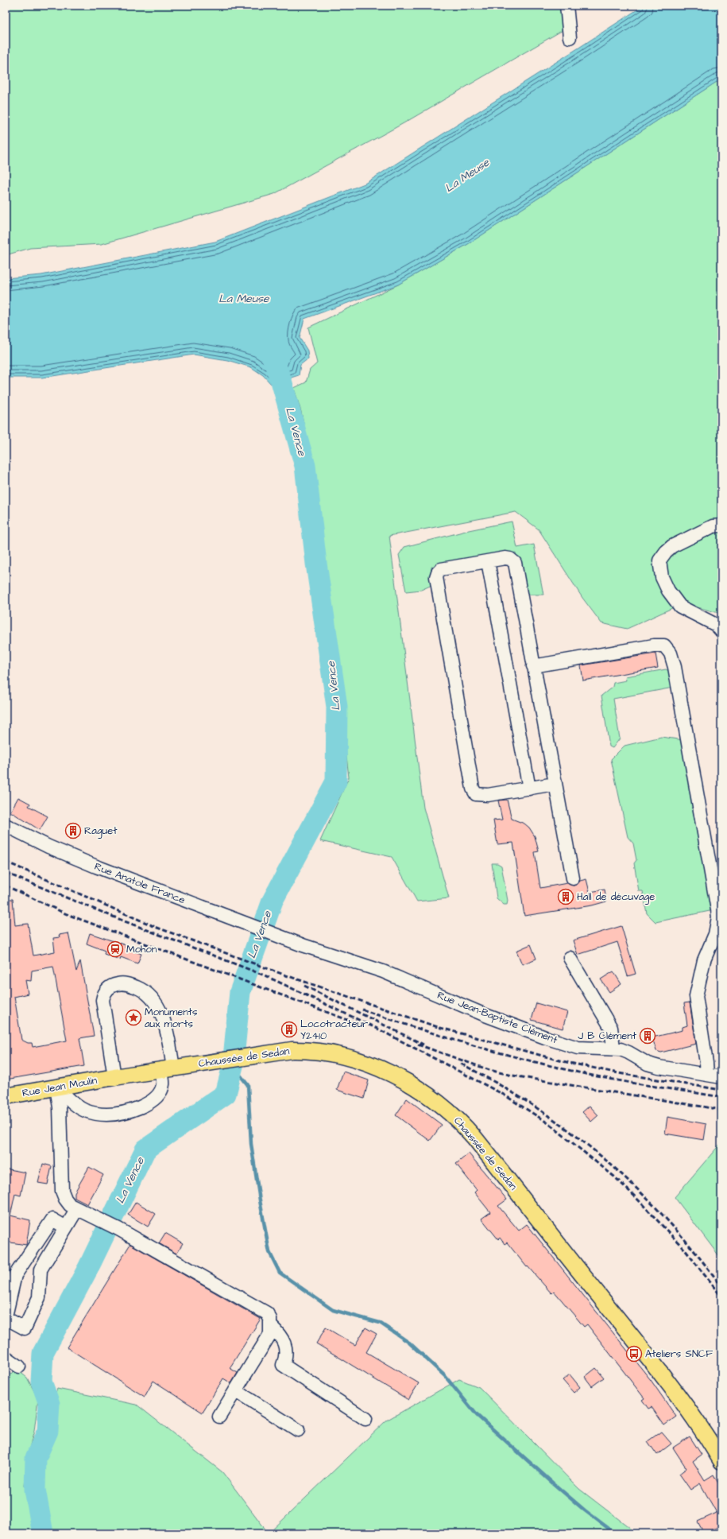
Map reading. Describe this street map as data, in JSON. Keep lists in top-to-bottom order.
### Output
{
  "streets": {
    "main road": ["Chaussée de Sedan", "Rue Jean Moulin"],
    "street": ["Rue Anatole France", "Rue Jean-Baptiste Clément"]
  },
  "crossings": [
    ["Rue Anatole France", "Rue Jean-Baptiste Clément"],
    ["Chaussée de Sedan", "Rue Jean Moulin"]
  ],
  "water": ["La Meuse", "La Vence"],
  "places": {
    "building": [
      "Raguet",
      "Hall de décuvage",
      "Locotracteur Y2410",
      "J B Clément"
    ],
    "station": ["Mohon"],
    "place": ["Monuments aux morts"],
    "bus stop": ["Ateliers SNCF"]
  }
}
